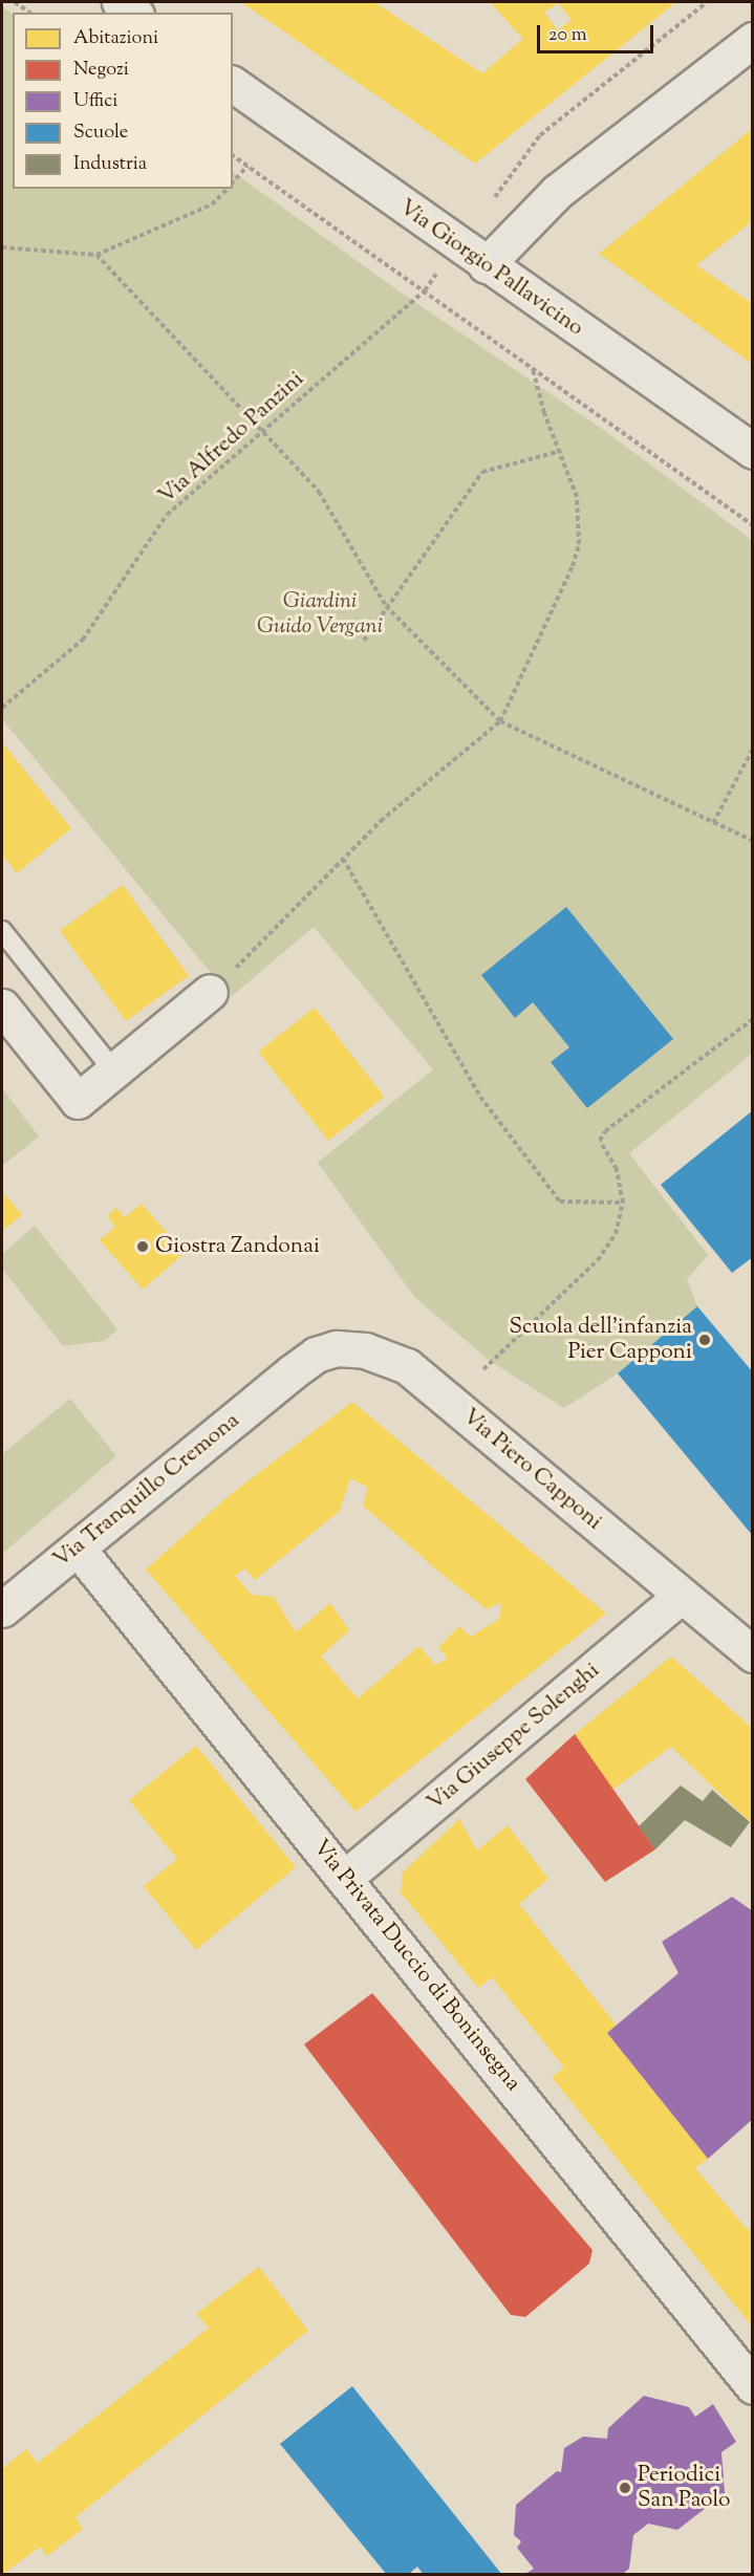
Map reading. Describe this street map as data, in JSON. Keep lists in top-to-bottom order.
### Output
{
  "streets": {
    "street": [
      "Via Giorgio Pallavicino",
      "Via Piero Capponi",
      "Via Tranquillo Cremona",
      "Via Giuseppe Solenghi",
      "Via Privata Duccio di Boninsegna"
    ],
    "path": ["Via Alfredo Panzini"]
  },
  "crossings": [
    ["Via Piero Capponi", "Via Tranquillo Cremona"],
    ["Via Piero Capponi", "Via Giuseppe Solenghi"],
    ["Via Tranquillo Cremona", "Via Privata Duccio di Boninsegna"],
    ["Via Giuseppe Solenghi", "Via Privata Duccio di Boninsegna"]
  ],
  "parks": ["Giardini Guido Vergani"],
  "places": ["Giostra Zandonai", "Scuola dell'infanzia Pier Capponi", "Periodici San Paolo"],
  "legend": [
    "Abitazioni",
    "Negozi",
    "Uffici",
    "Scuole",
    "Industria"
  ],
  "scale_bar": "20 m"
}
